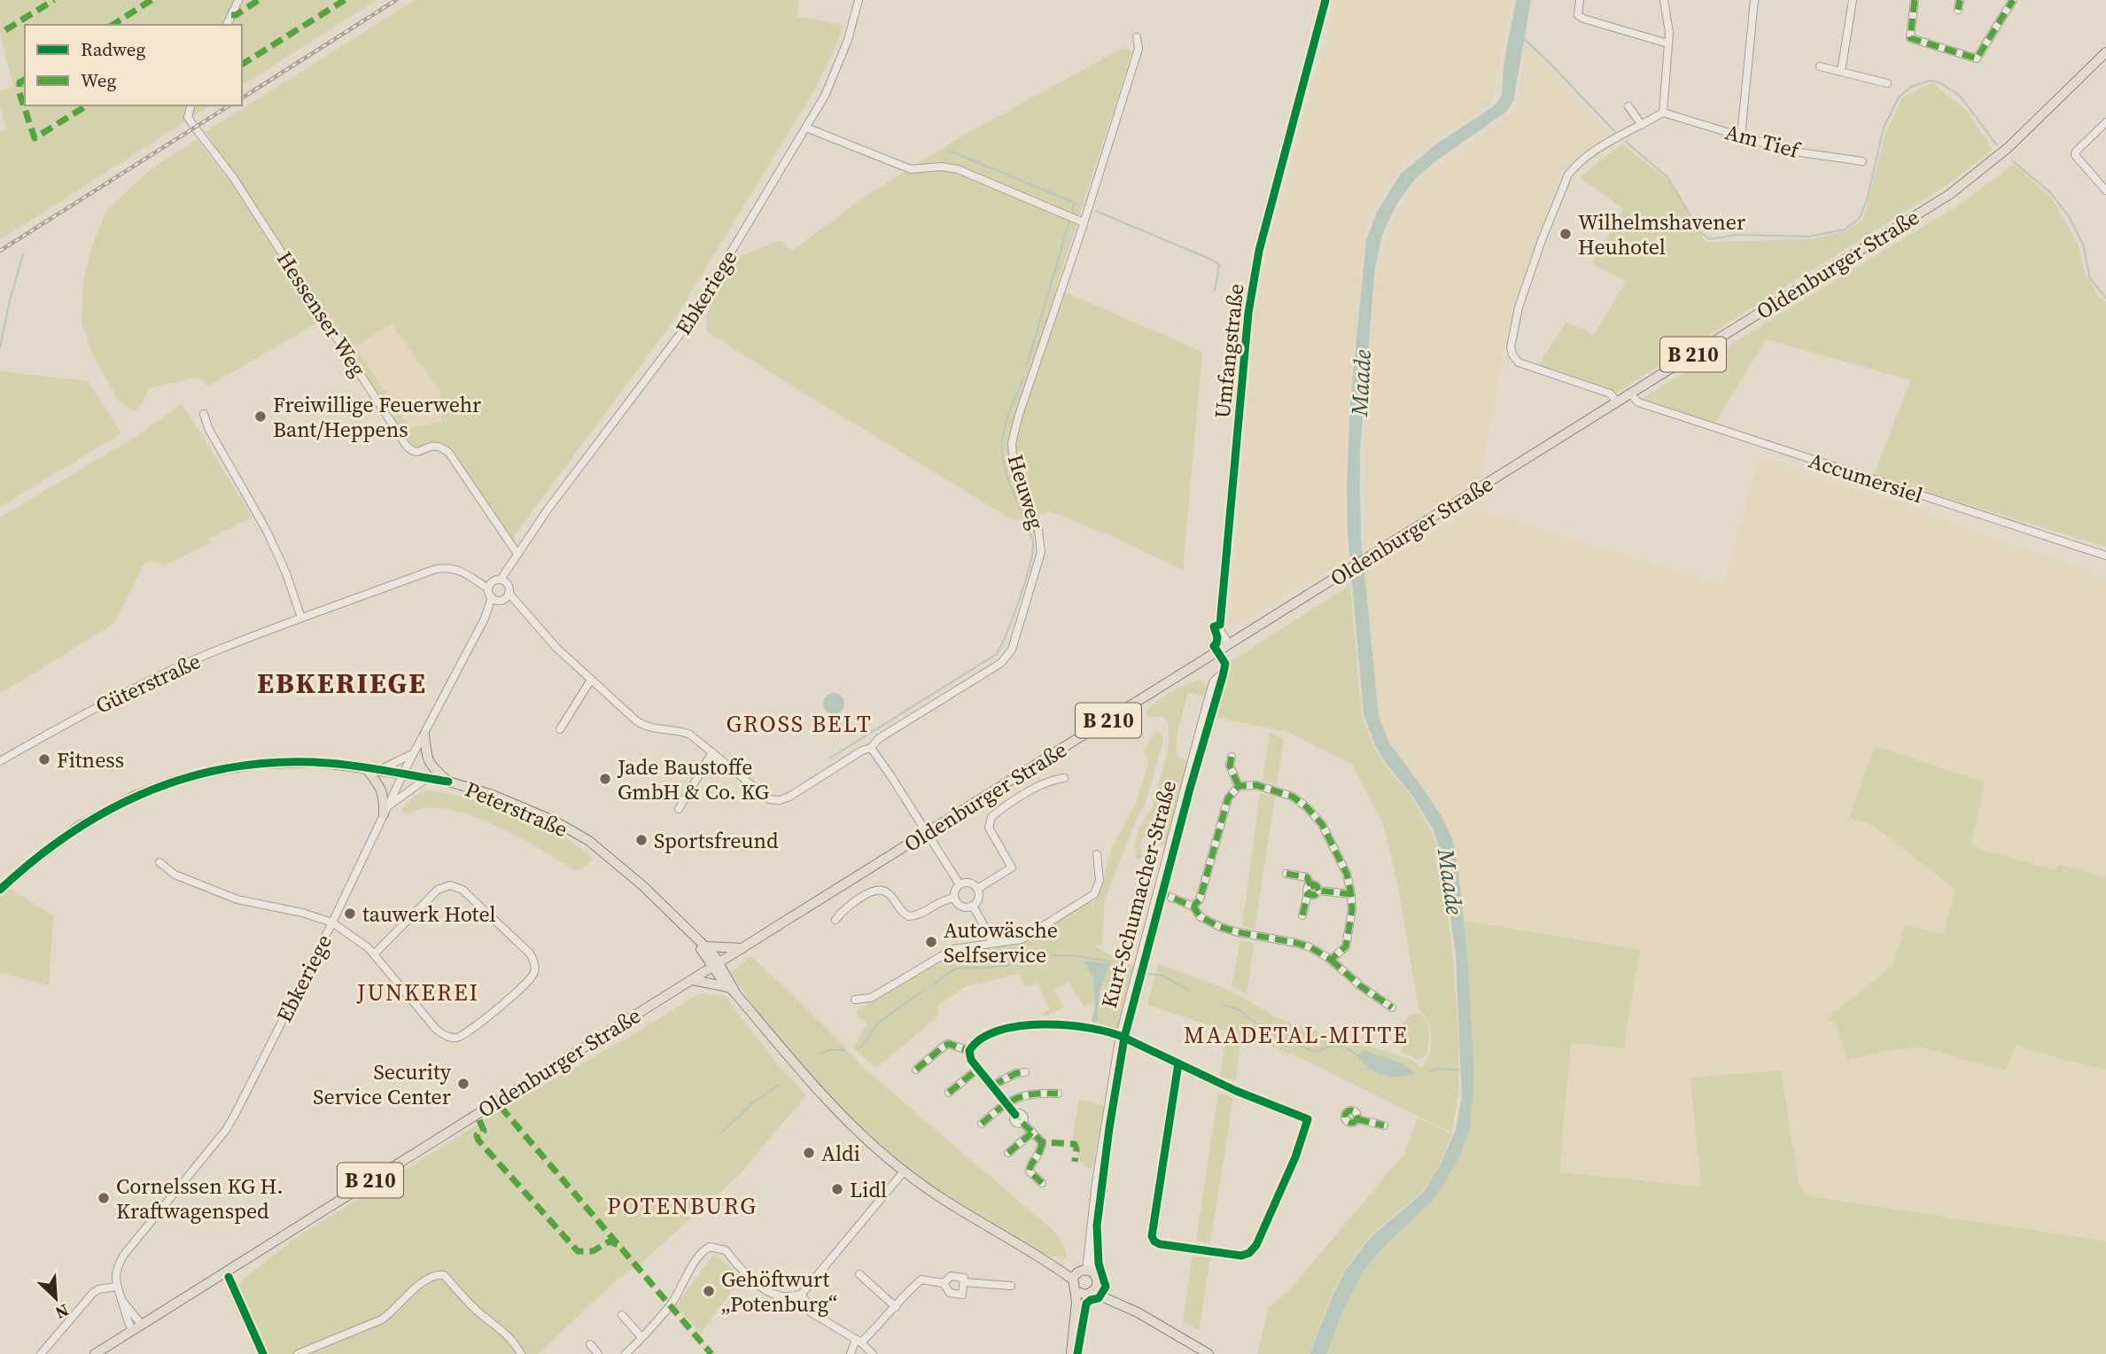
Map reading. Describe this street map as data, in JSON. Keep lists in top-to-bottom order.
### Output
{
  "streets": {
    "main road": ["Oldenburger Straße", "B 210", "Peterstraße"],
    "street": [
      "Am Tief",
      "Ebkeriege",
      "Hessenser Weg",
      "Umfangstraße",
      "Accumersiel",
      "Heuweg",
      "Güterstraße",
      "Kurt-Schumacher-Straße"
    ]
  },
  "crossings": [
    ["Oldenburger Straße", "Umfangstraße"],
    ["Oldenburger Straße", "Accumersiel"],
    ["Oldenburger Straße", "Peterstraße"],
    ["Ebkeriege", "Hessenser Weg"],
    ["Ebkeriege", "Güterstraße"],
    ["Ebkeriege", "Peterstraße"]
  ],
  "districts": [
    "EBKERIEGE",
    "GROSS BELT",
    "JUNKEREI",
    "MAADETAL-MITTE",
    "POTENBURG"
  ],
  "water": ["Maade"],
  "places": [
    "Wilhelmshavener Heuhotel",
    "Freiwillige Feuerwehr Bant/Heppens",
    "Fitness",
    "Jade Baustoffe GmbH & Co. KG",
    "Sportsfreund",
    "tauwerk Hotel",
    "Autowäsche Selfservice",
    "Security Service Center",
    "Aldi",
    "Lidl",
    "Cornelssen KG H. Kraftwagensped",
    "Gehöftwurt „Potenburg“"
  ],
  "legend": ["Radweg", "Weg"],
  "north": "bottom right"
}
